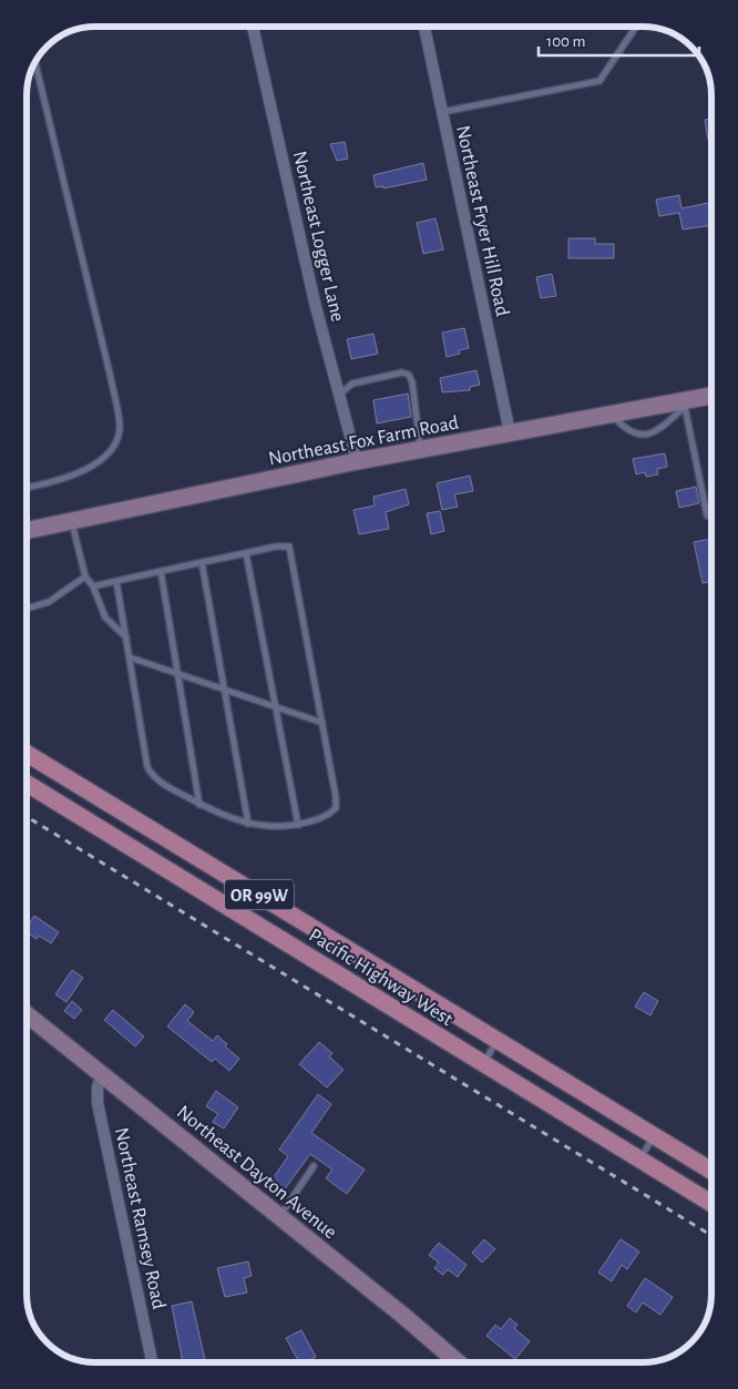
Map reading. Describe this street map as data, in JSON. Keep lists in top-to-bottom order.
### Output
{
  "streets": {
    "main road": ["OR 99W", "Pacific Highway West"],
    "street": [
      "Northeast Fryer Hill Road",
      "Northeast Logger Lane",
      "Northeast Fox Farm Road",
      "Northeast Dayton Avenue",
      "Northeast Ramsey Road"
    ]
  },
  "crossings": [
    ["Northeast Fryer Hill Road", "Northeast Fox Farm Road"],
    ["Northeast Logger Lane", "Northeast Fox Farm Road"],
    ["Northeast Dayton Avenue", "Northeast Ramsey Road"]
  ],
  "scale_bar": "100 m"
}
